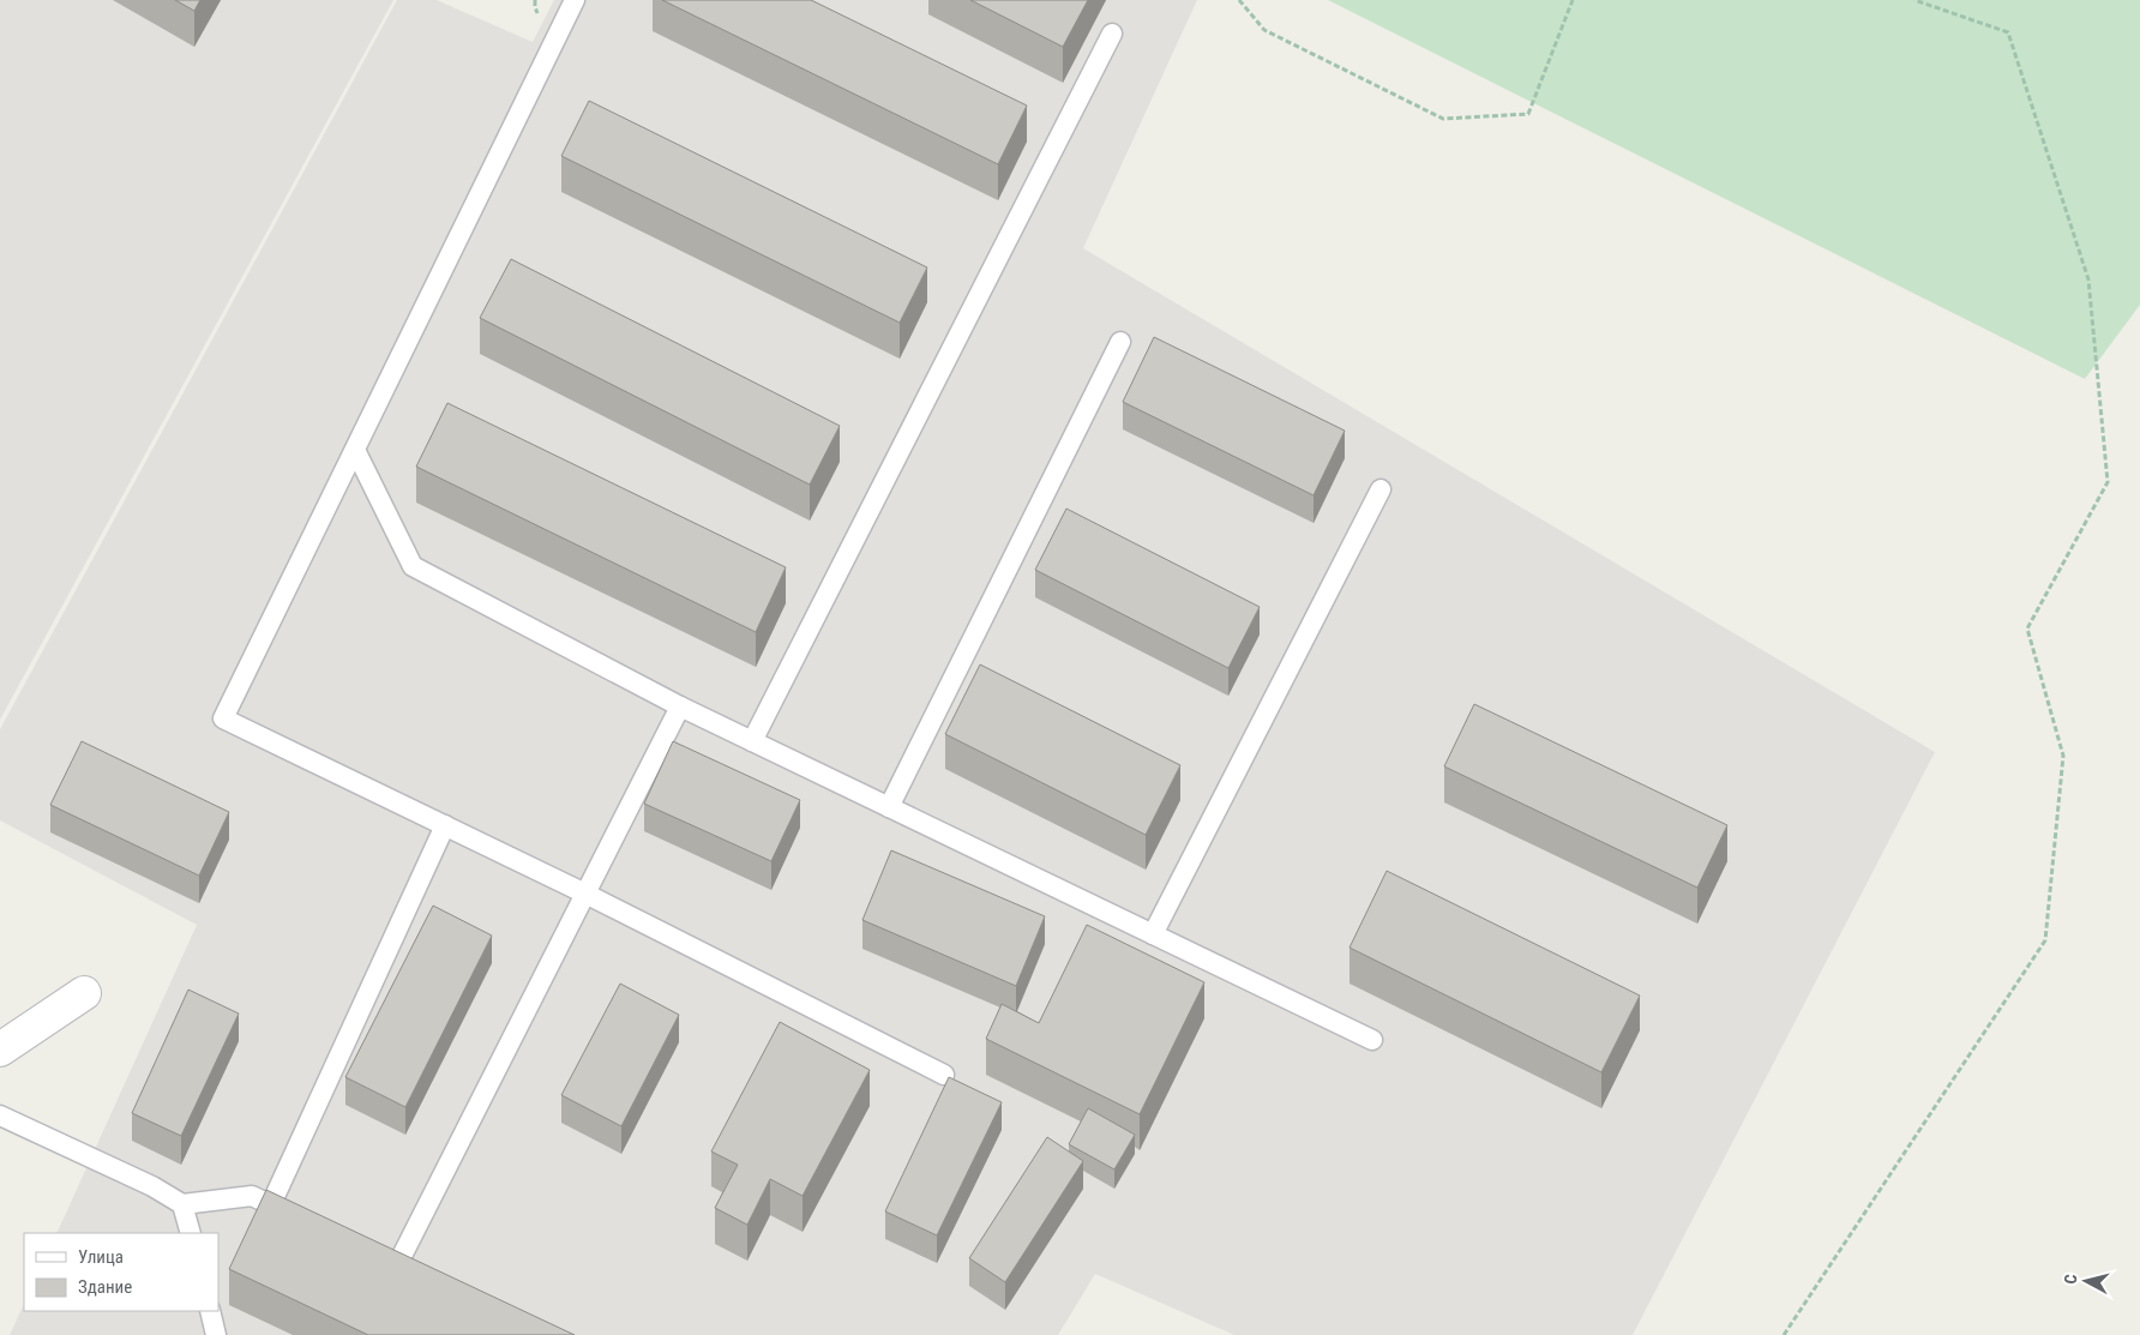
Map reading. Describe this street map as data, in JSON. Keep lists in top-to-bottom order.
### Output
{
  "legend": ["Улица", "Здание"],
  "north": "left"
}
